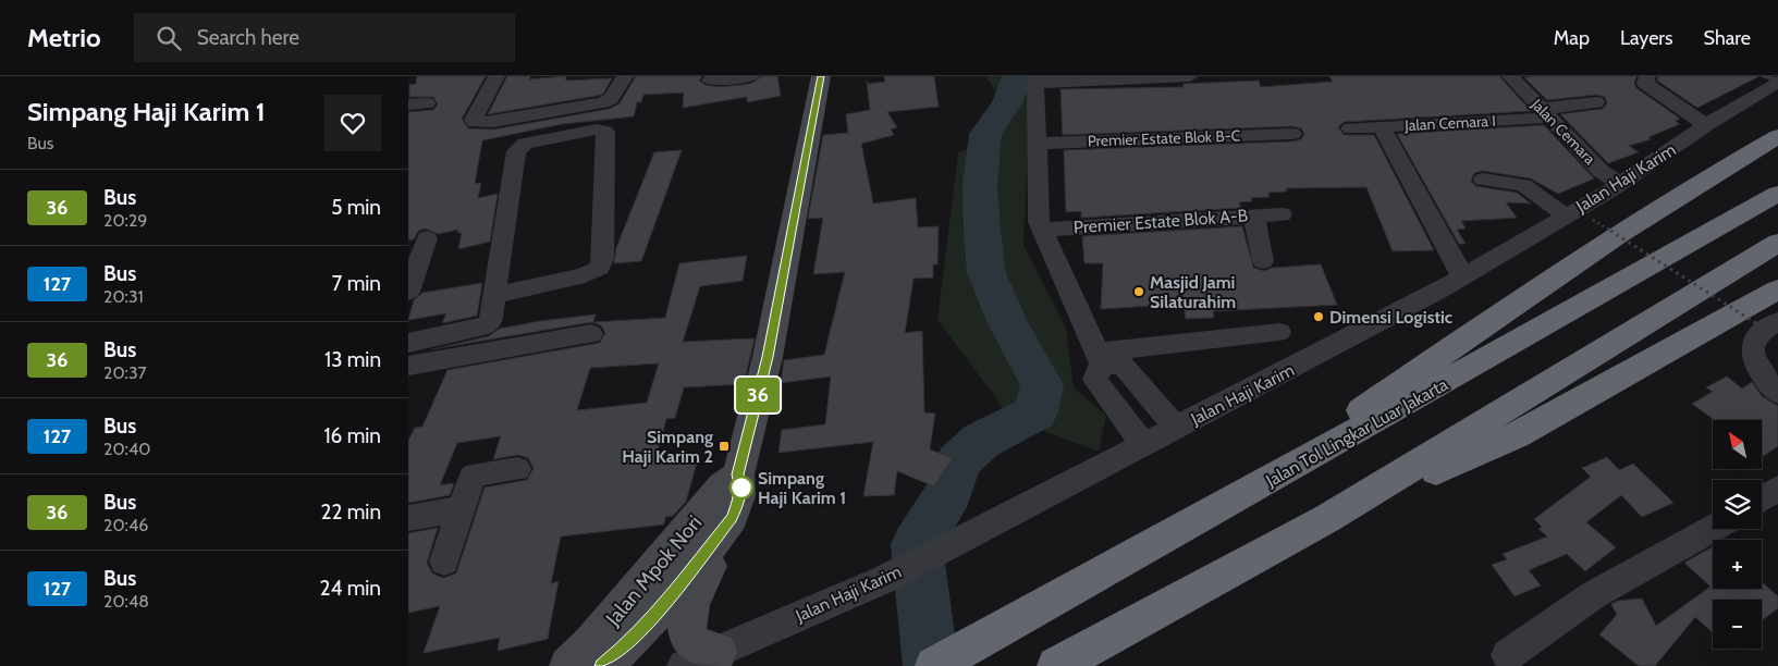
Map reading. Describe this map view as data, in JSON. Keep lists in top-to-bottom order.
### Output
{
  "streets": {
    "highway": ["Jalan Tol Lingkar Luar Jakarta"],
    "main road": ["Jalan Mpok Nori"],
    "street": [
      "Jalan Cemara I",
      "Jalan Cemara",
      "Premier Estate Blok B-C",
      "Jalan Haji Karim",
      "Premier Estate Blok A-B"
    ]
  },
  "crossings": [
    ["Jalan Cemara I", "Jalan Cemara"],
    ["Jalan Cemara", "Jalan Haji Karim"]
  ],
  "places": {
    "other": ["Masjid Jami Silaturahim", "Dimensi Logistic", "Simpang Haji Karim 1"],
    "transit": ["Simpang Haji Karim 2"]
  },
  "lines": ["bus line 36"],
  "north": "top left",
  "page": {
    "header": "Metrio",
    "search": "Search here",
    "nav": ["Map", "Layers", "Share"],
    "heading": ["Simpang Haji Karim 1", "Bus"],
    "on_map": "36",
    "list": [
      {
        "mark": "36",
        "name": "Bus",
        "note": "20:29",
        "value": "5 min"
      },
      {
        "mark": "127",
        "name": "Bus",
        "note": "20:31",
        "value": "7 min"
      },
      {
        "mark": "36",
        "name": "Bus",
        "note": "20:37",
        "value": "13 min"
      },
      {
        "mark": "127",
        "name": "Bus",
        "note": "20:40",
        "value": "16 min"
      },
      {
        "mark": "36",
        "name": "Bus",
        "note": "20:46",
        "value": "22 min"
      },
      {
        "mark": "127",
        "name": "Bus",
        "note": "20:48",
        "value": "24 min"
      }
    ],
    "map_buttons": ["+", "−"]
  }
}
